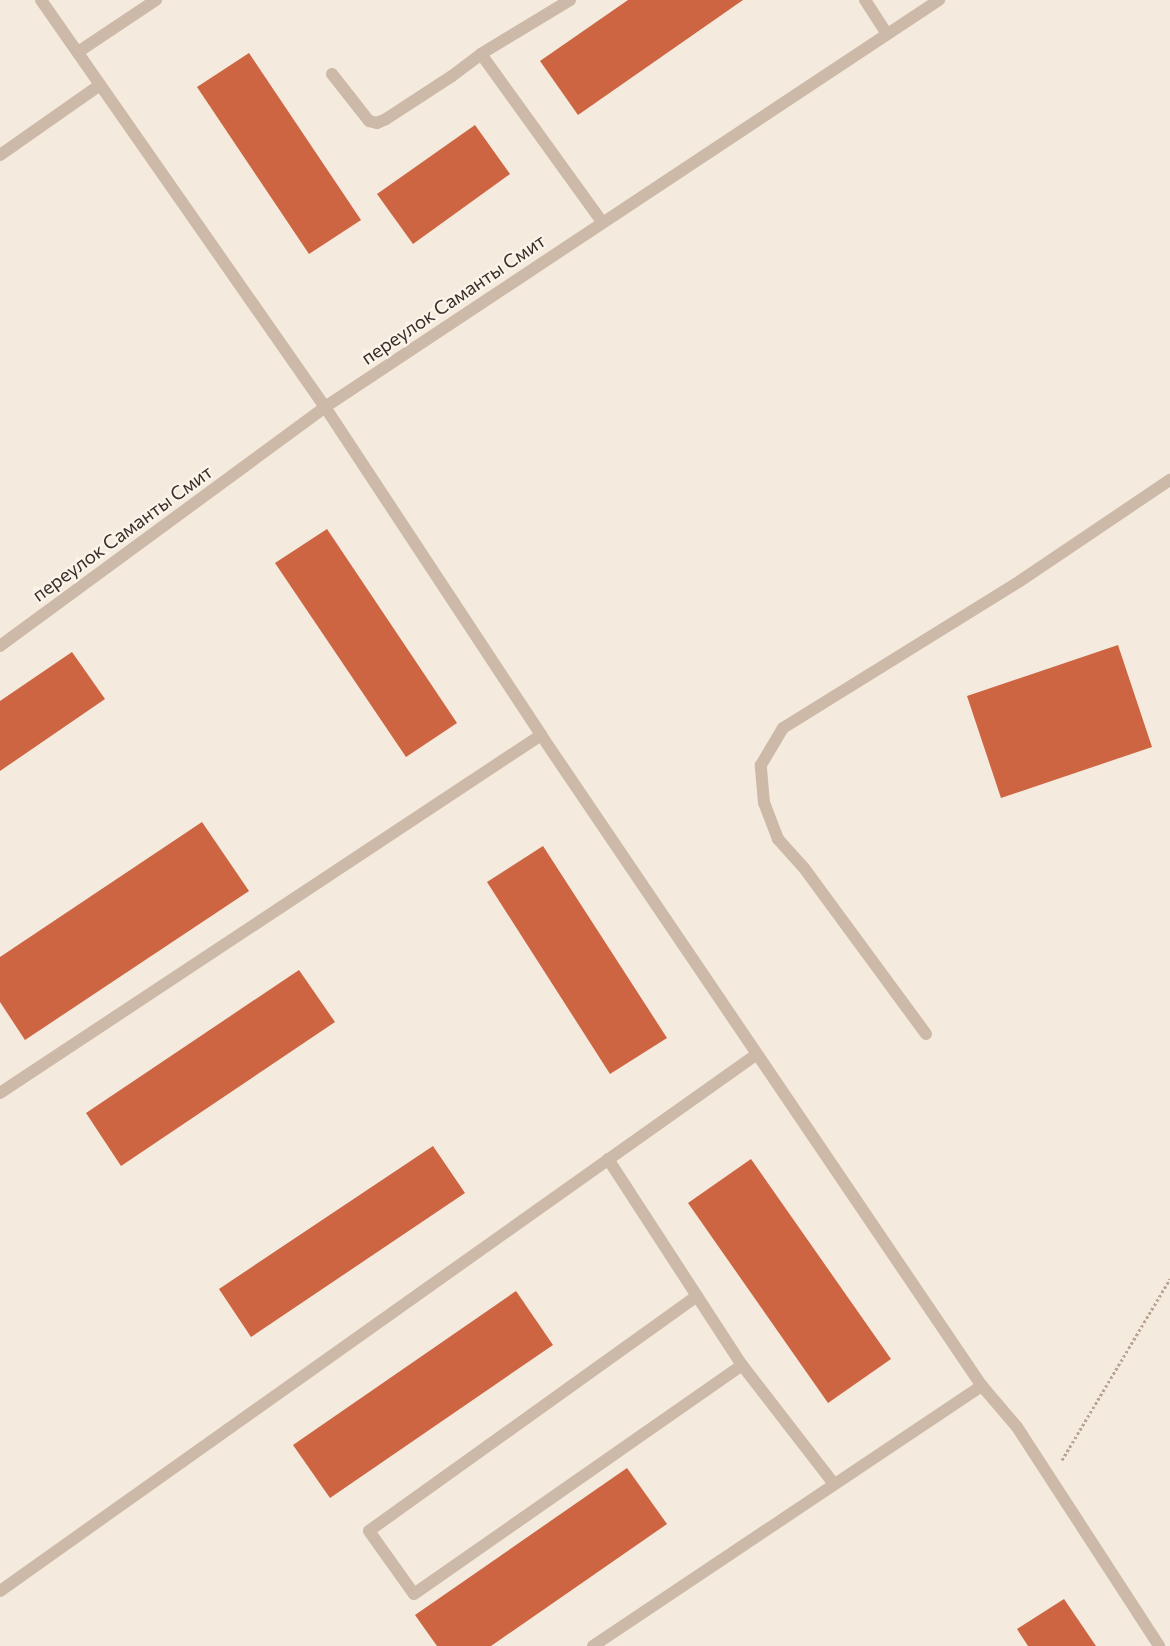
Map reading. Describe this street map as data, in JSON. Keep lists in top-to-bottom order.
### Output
{
  "streets": {
    "street": ["переулок Саманты Смит"]
  }
}
